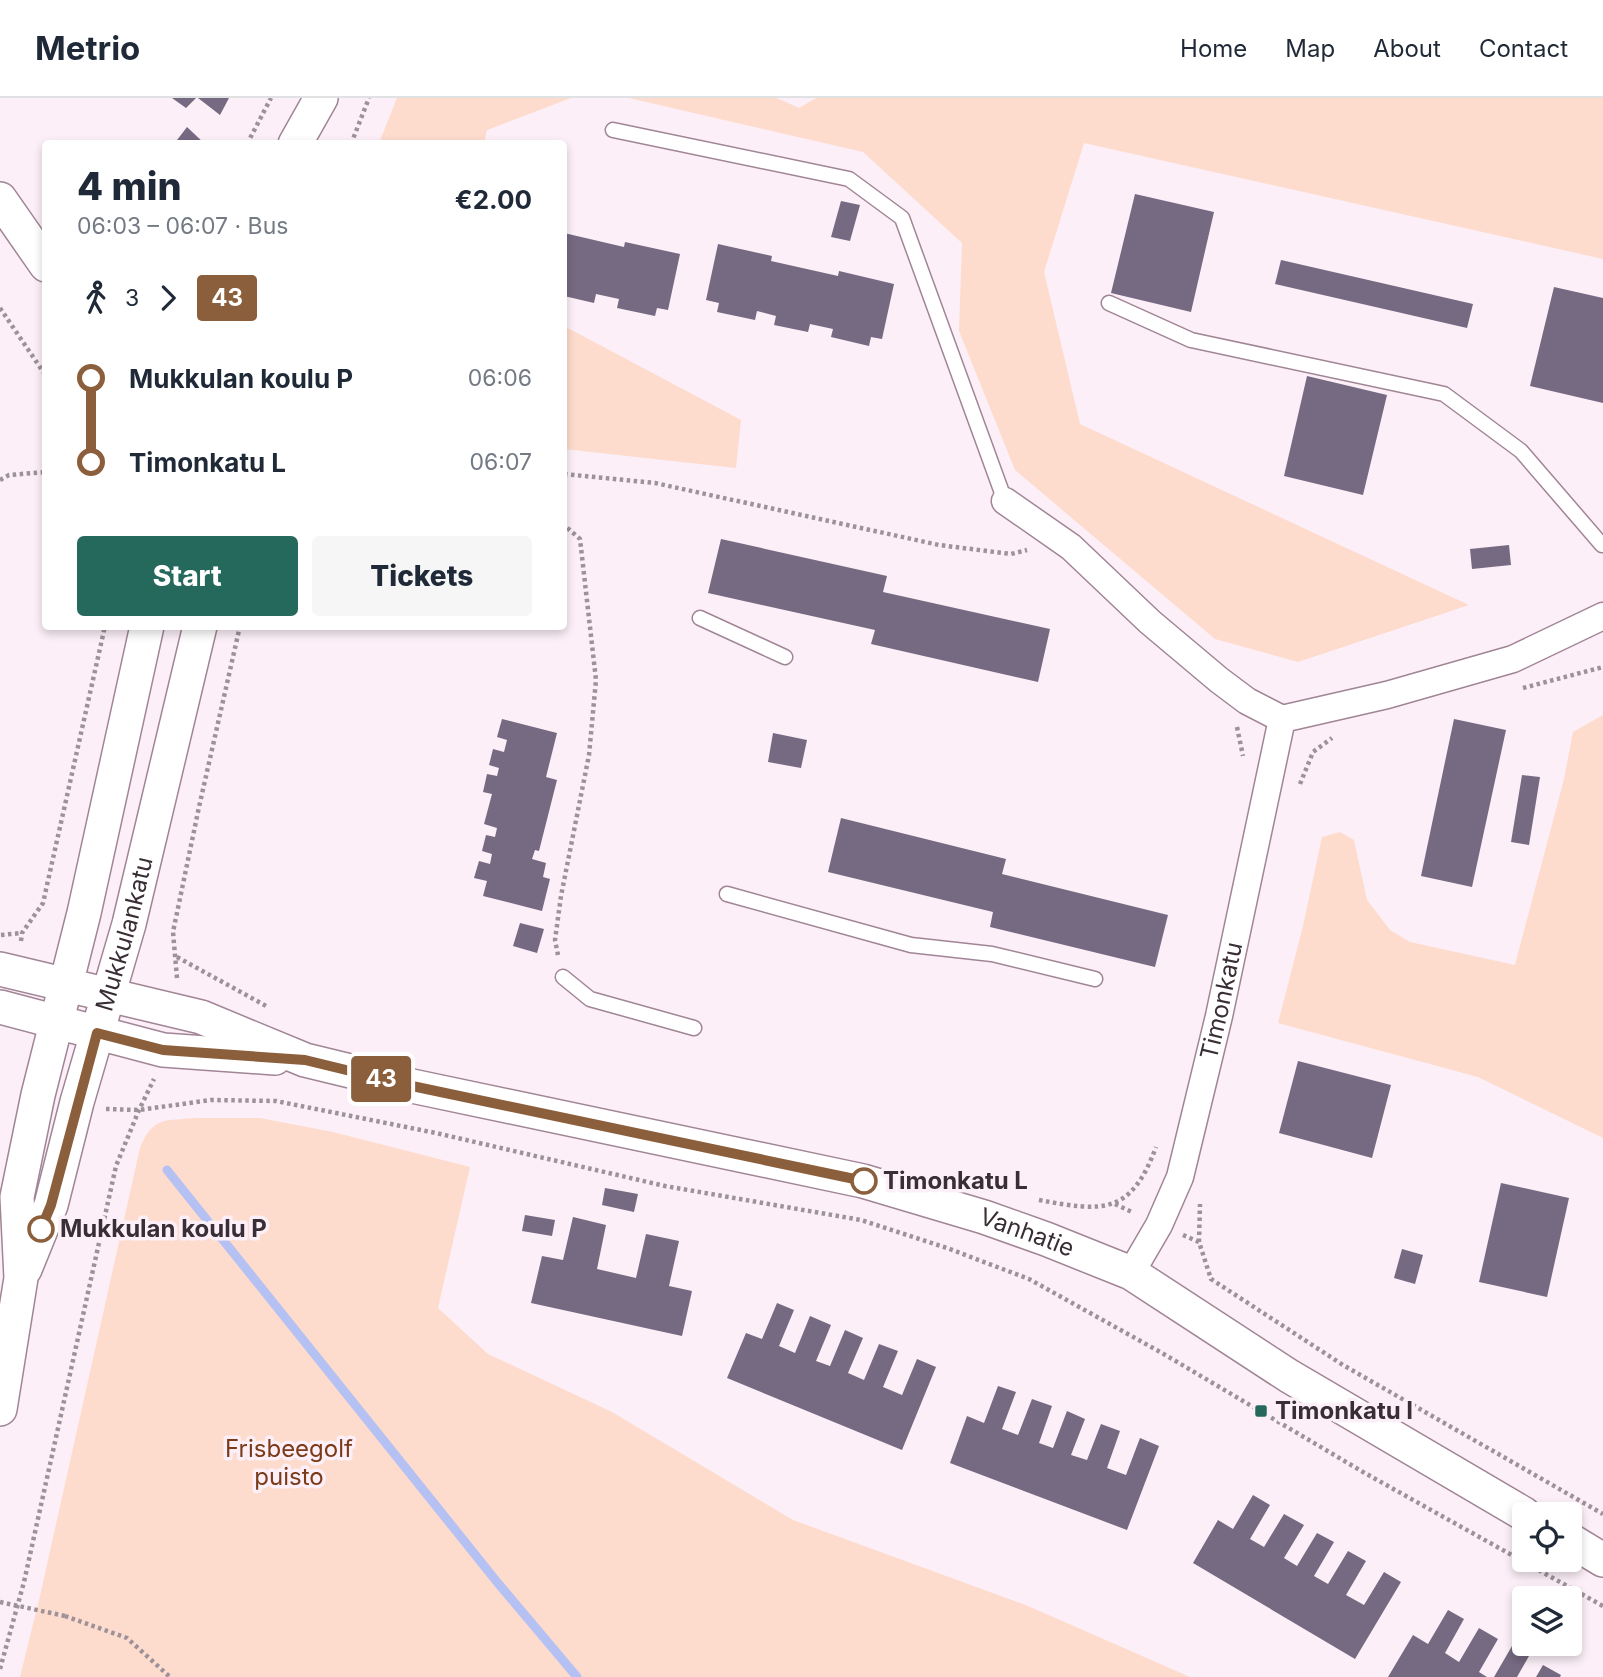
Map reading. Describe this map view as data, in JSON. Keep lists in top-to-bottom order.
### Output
{
  "streets": {
    "street": ["Mukkulankatu", "Timonkatu", "Vanhatie"]
  },
  "crossings": [
    ["Mukkulankatu", "Vanhatie"],
    ["Timonkatu", "Vanhatie"]
  ],
  "parks": ["Frisbeegolf puisto"],
  "places": {
    "other": ["Timonkatu L", "Mukkulan koulu P"],
    "transit": ["Timonkatu I"]
  },
  "lines": ["bus line 43"],
  "page": {
    "header": "Metrio",
    "nav": [
      "Home",
      "Map",
      "About",
      "Contact"
    ],
    "on_map": "43",
    "heading": ["4 min", "06:03 – 06:07 · Bus", "€2.00"],
    "legs": ["3", "43"],
    "list": [
      {
        "name": "Mukkulan koulu P",
        "value": "06:06"
      },
      {
        "name": "Timonkatu L",
        "value": "06:07"
      }
    ],
    "buttons": ["Start", "Tickets"]
  }
}
